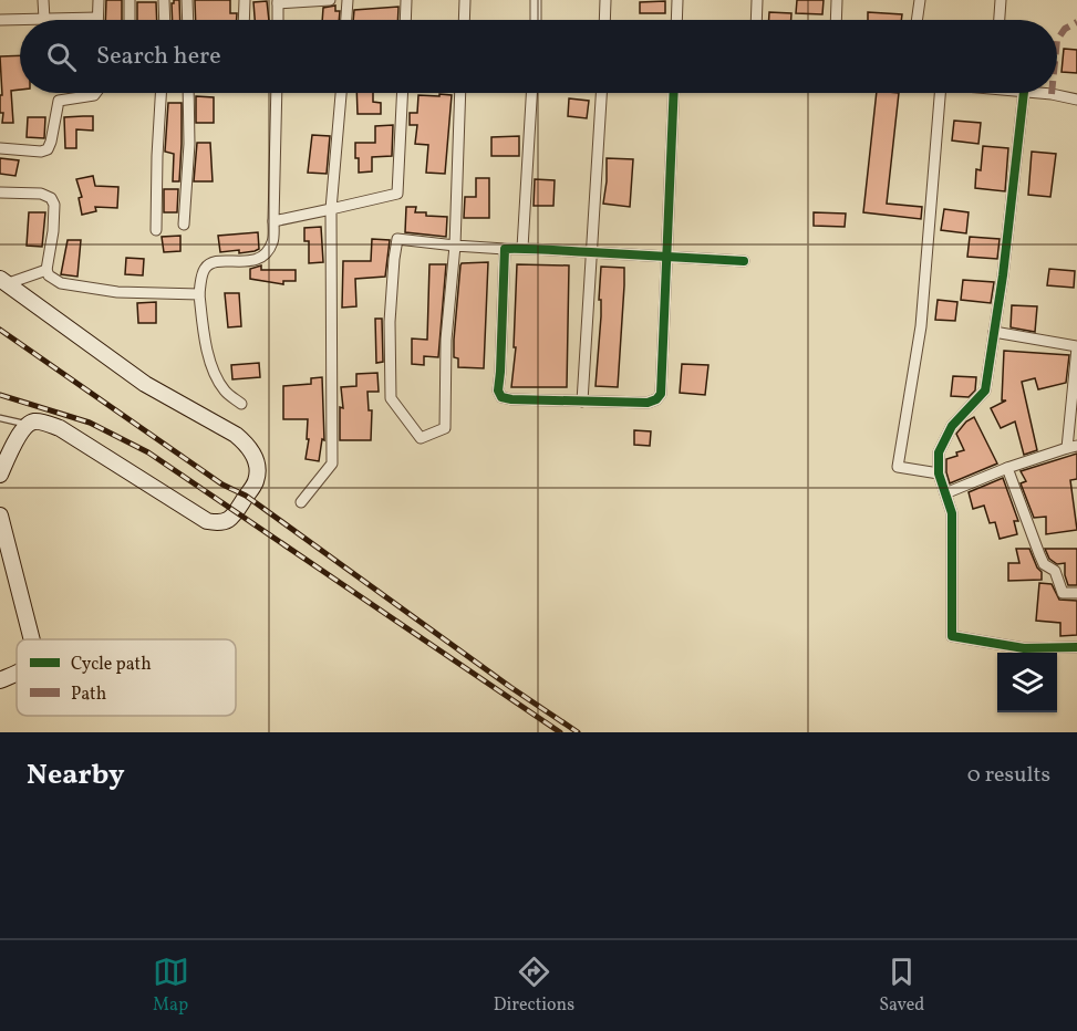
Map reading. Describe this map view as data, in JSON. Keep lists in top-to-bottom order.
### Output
{
  "legend": ["Cycle path", "Path"],
  "page": {
    "search": "Search here",
    "heading": ["Nearby", "0 results"],
    "nav": ["Map", "Directions", "Saved"]
  }
}
